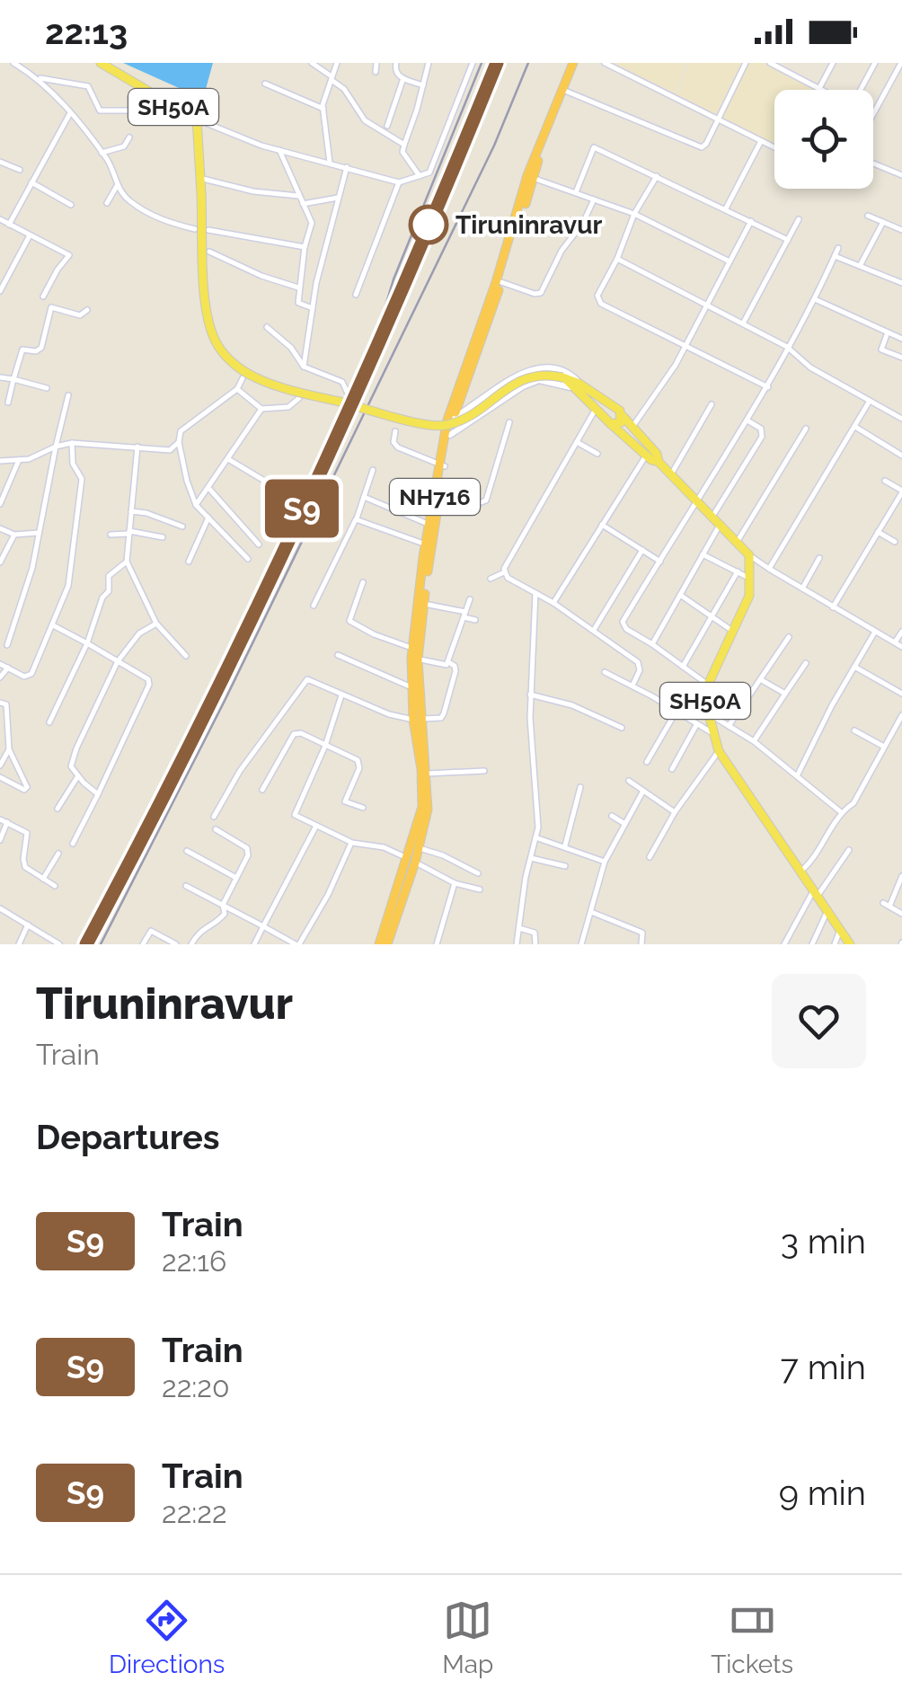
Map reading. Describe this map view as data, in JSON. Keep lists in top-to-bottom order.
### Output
{
  "streets": {
    "highway": ["NH716"],
    "main road": ["SH50A"]
  },
  "places": ["Tiruninravur"],
  "page": {
    "status": "22:13",
    "on_map": "S9",
    "heading": [
      ["Tiruninravur", "Train"],
      "Departures"
    ],
    "list": [
      {
        "mark": "S9",
        "name": "Train",
        "note": "22:16",
        "value": "3 min"
      },
      {
        "mark": "S9",
        "name": "Train",
        "note": "22:20",
        "value": "7 min"
      },
      {
        "mark": "S9",
        "name": "Train",
        "note": "22:22",
        "value": "9 min"
      }
    ],
    "tabs": ["Directions", "Map", "Tickets"]
  }
}
